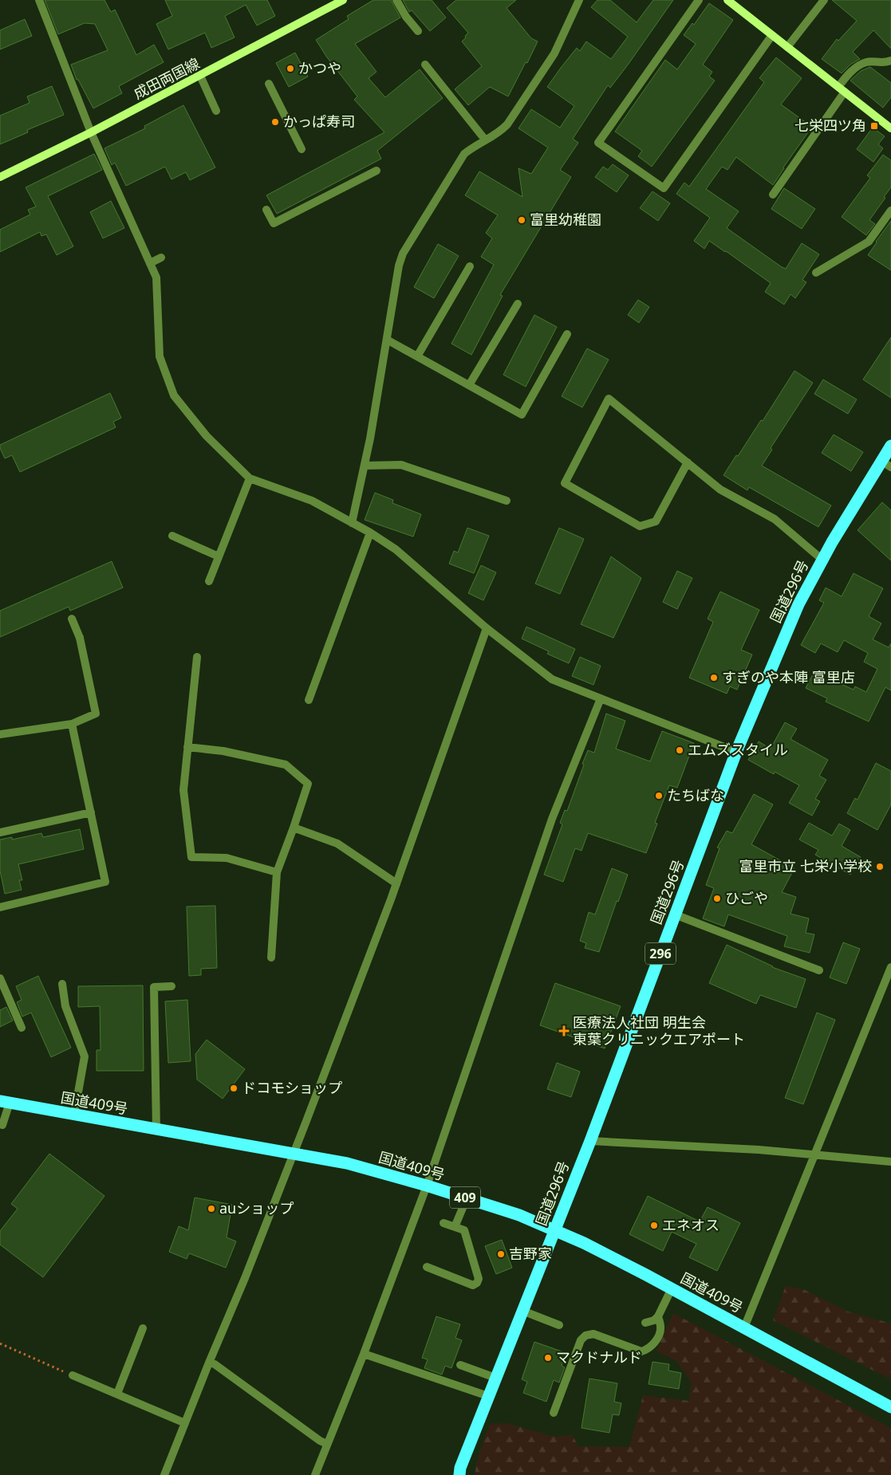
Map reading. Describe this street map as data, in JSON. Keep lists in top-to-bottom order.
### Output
{
  "streets": {
    "highway": [
      "国道296号",
      "296",
      "国道409号",
      "409"
    ],
    "main road": ["成田両国線"]
  },
  "crossings": [
    ["国道296号", "国道409号"]
  ],
  "places": {
    "other": [
      "かつや",
      "かっぱ寿司",
      "富里幼稚園",
      "すぎのや本陣 富里店",
      "エムズスタイル",
      "たちばな",
      "富里市立 七栄小学校",
      "ひごや",
      "ドコモショップ",
      "auショップ",
      "エネオス",
      "吉野家",
      "マクドナルド"
    ],
    "transit": ["七栄四ツ角"],
    "health": ["医療法人社団 明生会 東葉クリニックエアポート"]
  }
}
